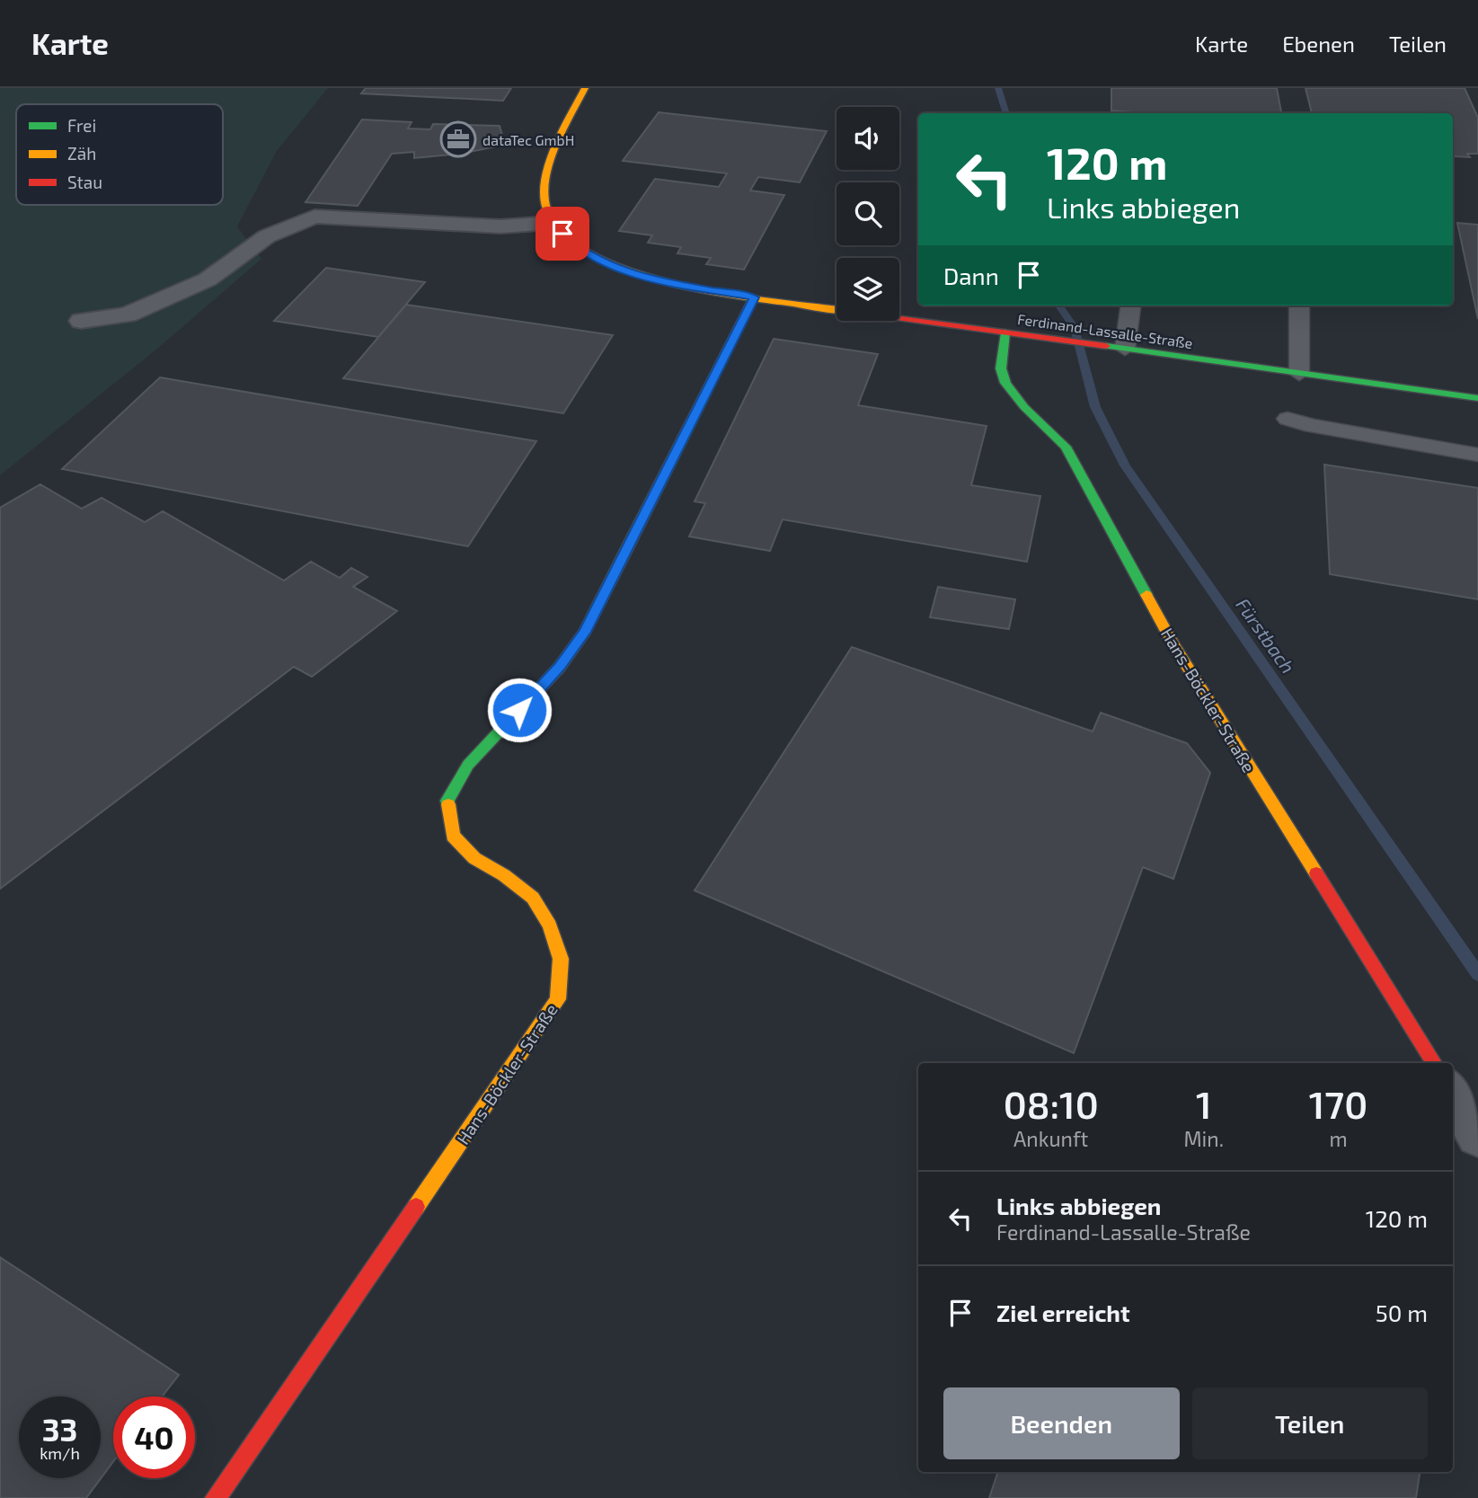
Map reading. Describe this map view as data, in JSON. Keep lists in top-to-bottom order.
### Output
{
  "streets": {
    "street": ["Ferdinand-Lassalle-Straße", "Hans-Böckler-Straße"]
  },
  "crossings": [
    ["Ferdinand-Lassalle-Straße", "Hans-Böckler-Straße"]
  ],
  "water": ["Fürstbach"],
  "places": {
    "office": ["dataTec GmbH"]
  },
  "legend": ["Frei", "Zäh", "Stau"],
  "page": {
    "header": "Karte",
    "nav": ["Karte", "Ebenen", "Teilen"],
    "turn": ["120 m", "Links abbiegen"],
    "then": "Dann",
    "eta": [
      "08:10",
      "Ankunft",
      "1",
      "Min.",
      "170",
      "m"
    ],
    "list": [
      {
        "name": "Links abbiegen",
        "note": "Ferdinand-Lassalle-Straße",
        "value": "120 m"
      },
      {
        "name": "Ziel erreicht",
        "value": "50 m"
      }
    ],
    "buttons": ["Beenden", "Teilen"],
    "speed": "33 km/h",
    "limit": "40"
  }
}
